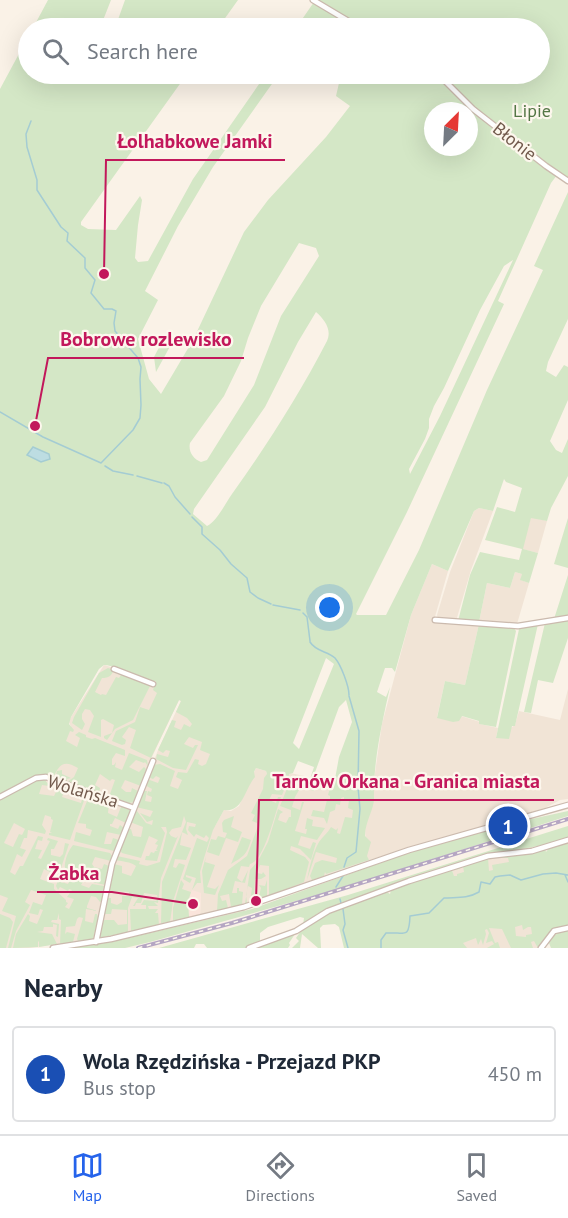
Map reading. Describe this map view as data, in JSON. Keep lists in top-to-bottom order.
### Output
{
  "streets": {
    "street": ["Błonie", "Wolańska"]
  },
  "parks": ["Lipie"],
  "places": [
    "Łolhabkowe Jamki",
    "Bobrowe rozlewisko",
    "Tarnów Orkana - Granica miasta",
    "Żabka"
  ],
  "north": "top right",
  "page": {
    "search": "Search here",
    "pins": "1",
    "heading": "Nearby",
    "list": [
      {
        "mark": "1",
        "name": "Wola Rzędzińska - Przejazd PKP",
        "note": "Bus stop",
        "value": "450 m"
      }
    ],
    "nav": ["Map", "Directions", "Saved"]
  }
}
